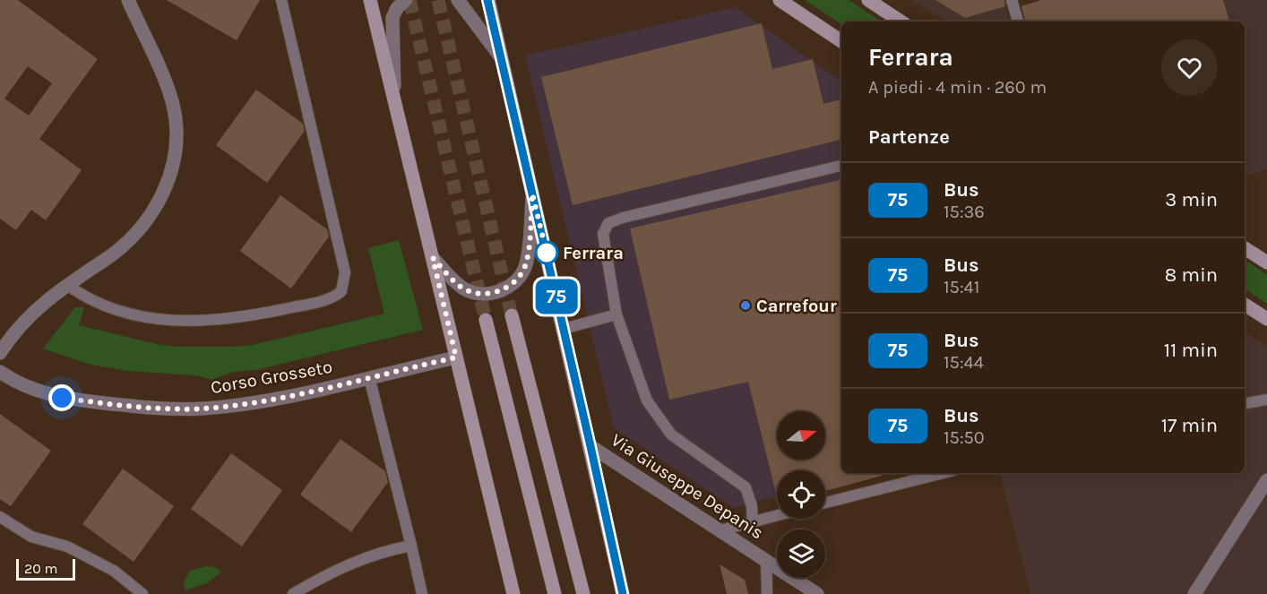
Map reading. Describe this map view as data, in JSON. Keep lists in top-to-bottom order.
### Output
{
  "streets": {
    "street": ["Corso Grosseto", "Via Giuseppe Depanis"]
  },
  "places": ["Ferrara", "Carrefour"],
  "lines": ["bus line 75"],
  "scale_bar": "20 m",
  "north": "right",
  "page": {
    "on_map": "75",
    "heading": [
      ["Ferrara", "A piedi · 4 min · 260 m"],
      "Partenze"
    ],
    "list": [
      {
        "mark": "75",
        "name": "Bus",
        "note": "15:36",
        "value": "3 min"
      },
      {
        "mark": "75",
        "name": "Bus",
        "note": "15:41",
        "value": "8 min"
      },
      {
        "mark": "75",
        "name": "Bus",
        "note": "15:44",
        "value": "11 min"
      },
      {
        "mark": "75",
        "name": "Bus",
        "note": "15:50",
        "value": "17 min"
      }
    ],
    "scale": "20 m"
  }
}
